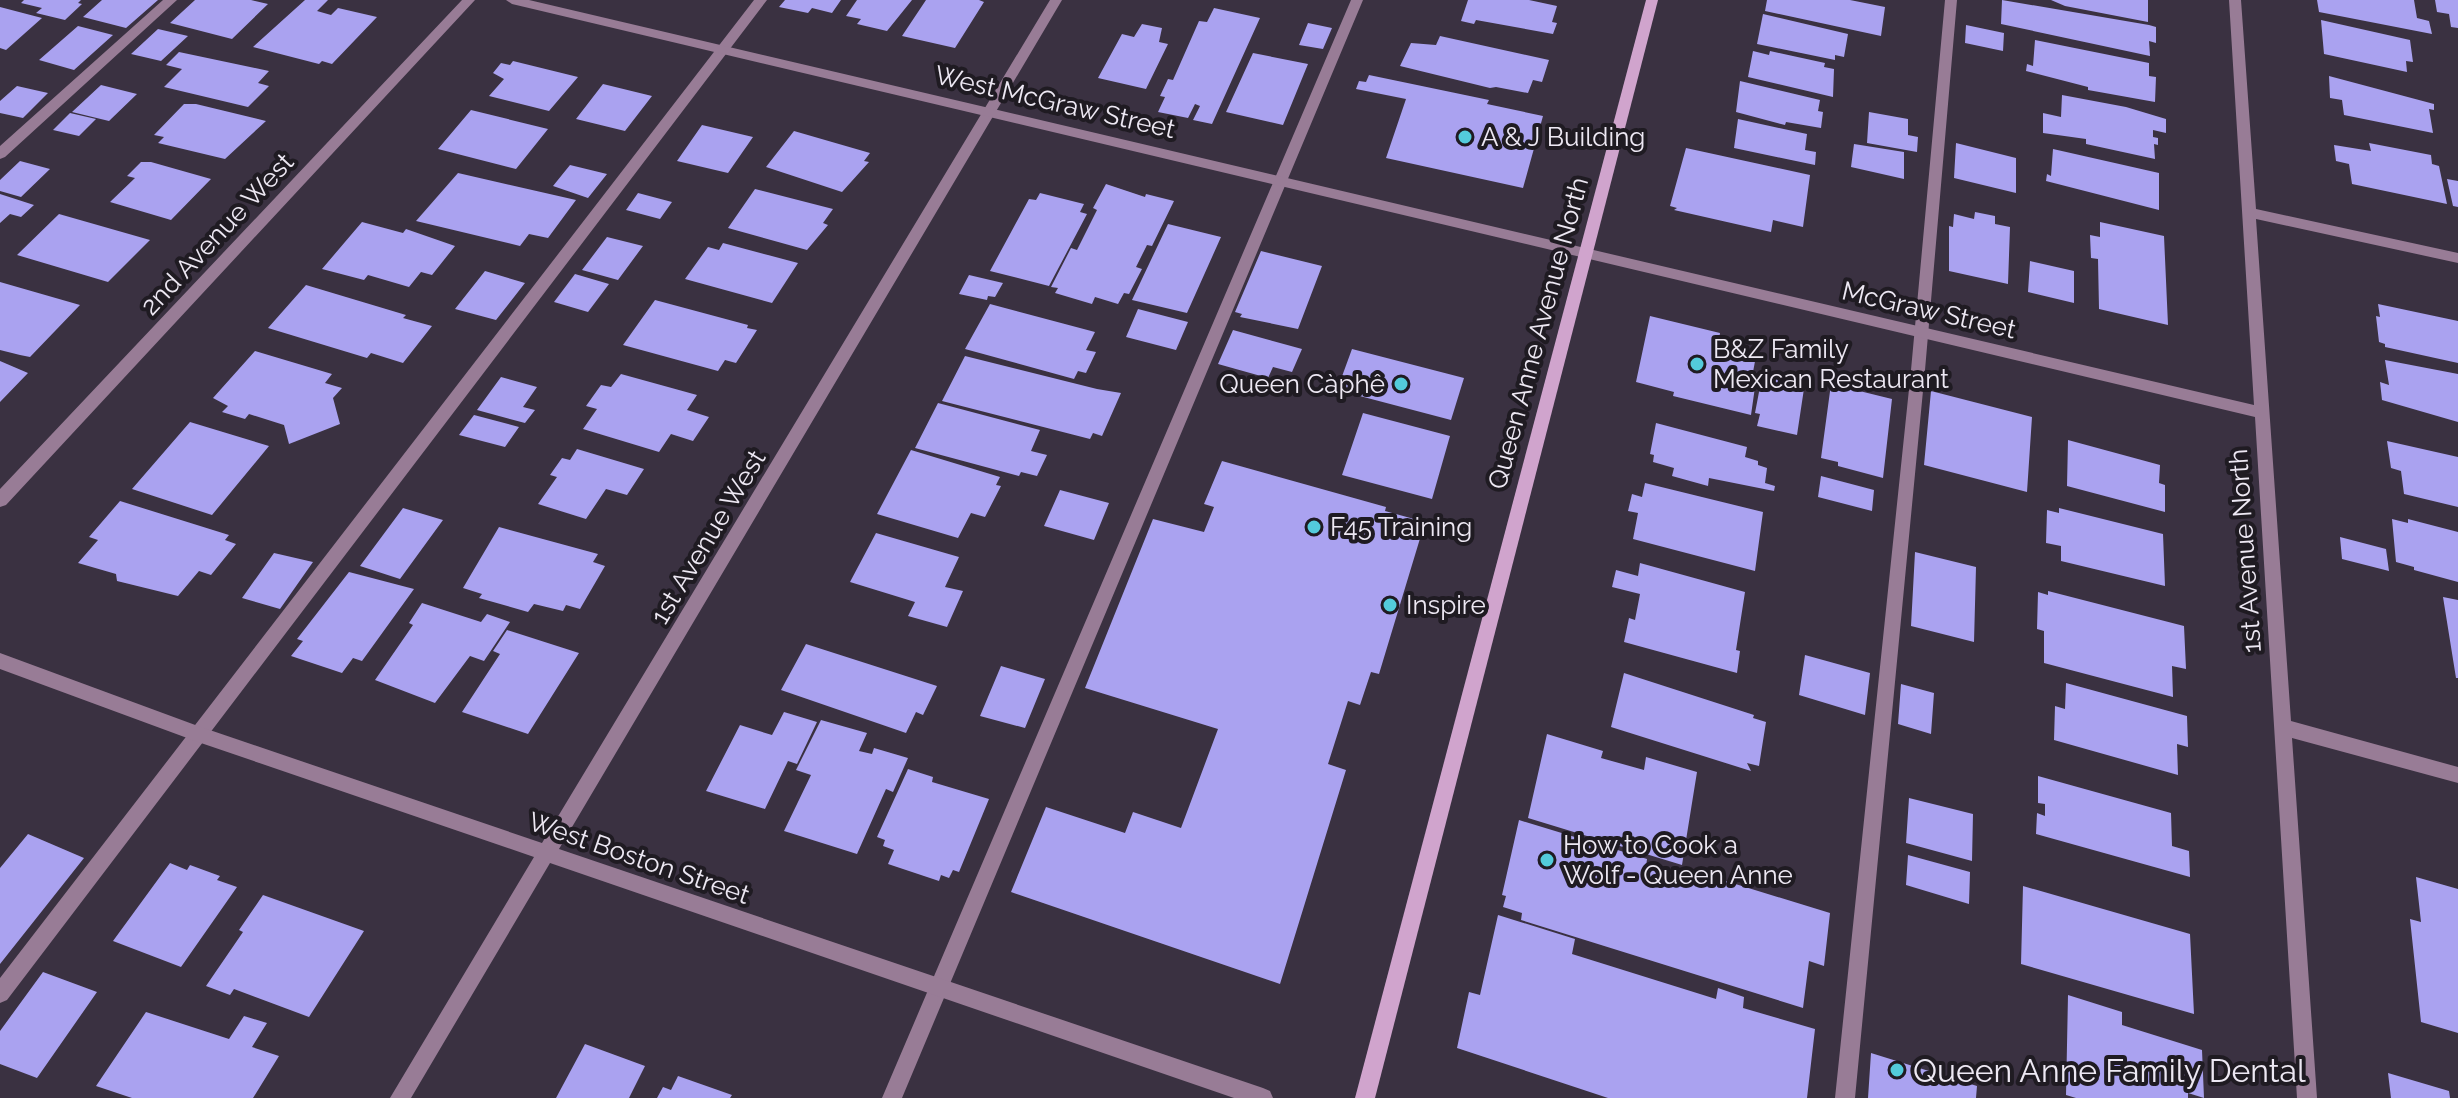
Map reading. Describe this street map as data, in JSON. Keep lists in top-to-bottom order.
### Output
{
  "streets": {
    "main road": ["Queen Anne Avenue North"],
    "street": [
      "West McGraw Street",
      "2nd Avenue West",
      "McGraw Street",
      "1st Avenue West",
      "1st Avenue North",
      "West Boston Street"
    ]
  },
  "crossings": [
    ["West McGraw Street", "McGraw Street"],
    ["West McGraw Street", "Queen Anne Avenue North"],
    ["West McGraw Street", "1st Avenue West"],
    ["McGraw Street", "Queen Anne Avenue North"],
    ["McGraw Street", "1st Avenue North"],
    ["1st Avenue West", "West Boston Street"]
  ],
  "places": [
    "A & J Building",
    "B&Z Family Mexican Restaurant",
    "Queen Càphê",
    "F45 Training",
    "Inspire",
    "How to Cook a Wolf - Queen Anne",
    "Queen Anne Family Dental"
  ]
}
